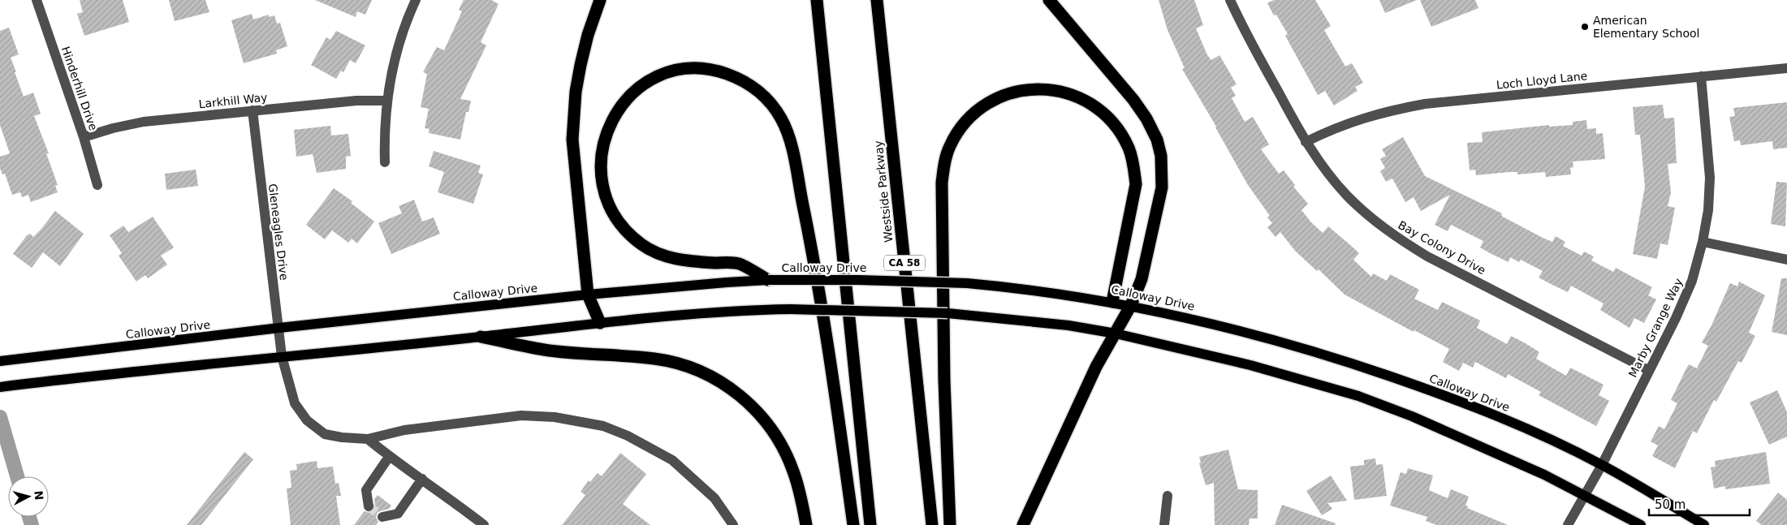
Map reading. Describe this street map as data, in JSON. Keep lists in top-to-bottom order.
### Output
{
  "streets": {
    "highway": ["Westside Parkway", "CA 58"],
    "main road": ["Calloway Drive"],
    "street": [
      "Loch Lloyd Lane",
      "Hinderhill Drive",
      "Larkhill Way",
      "Gleneagles Drive",
      "Bay Colony Drive",
      "Marby Grange Way"
    ]
  },
  "crossings": [
    ["Loch Lloyd Lane", "Bay Colony Drive"],
    ["Loch Lloyd Lane", "Marby Grange Way"],
    ["Hinderhill Drive", "Larkhill Way"],
    ["Larkhill Way", "Gleneagles Drive"],
    ["Gleneagles Drive", "Calloway Drive"],
    ["Bay Colony Drive", "Marby Grange Way"],
    ["Calloway Drive", "Marby Grange Way"]
  ],
  "places": ["American Elementary School"],
  "scale_bar": "50 m",
  "north": "right"
}
